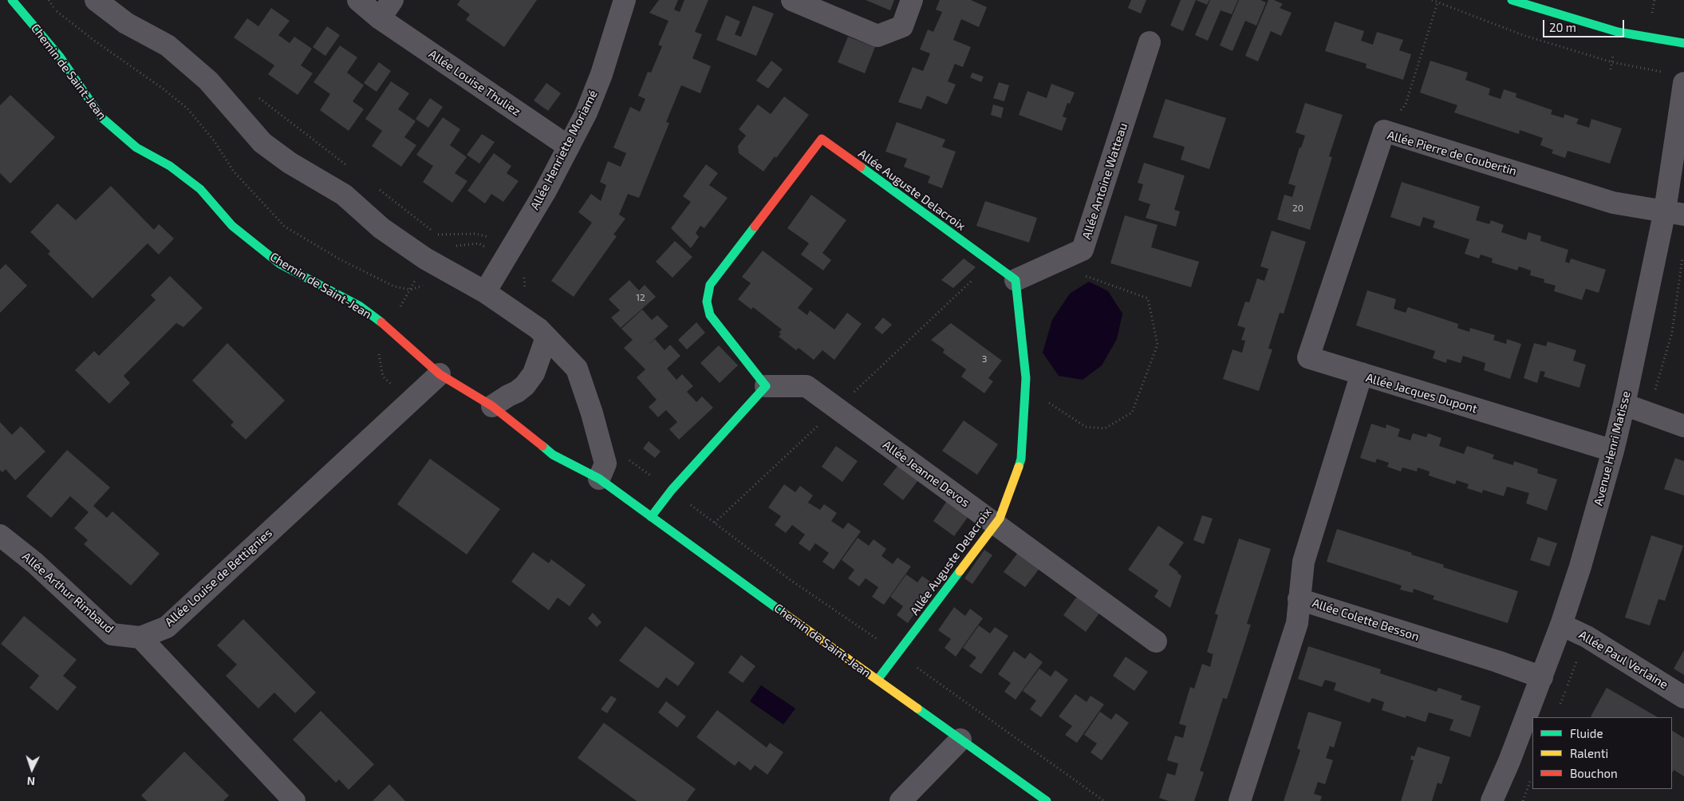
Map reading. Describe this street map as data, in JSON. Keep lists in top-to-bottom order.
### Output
{
  "streets": {
    "street": [
      "Chemin de Saint-Jean",
      "Allée Louise Thuliez",
      "Allée Henriette Moriamé",
      "Allée Pierre de Coubertin",
      "Allée Antoine Watteau",
      "Allée Auguste Delacroix",
      "Allée Jacques Dupont",
      "Avenue Henri Matisse",
      "Allée Jeanne Devos",
      "Allée Louise de Bettignies",
      "Allée Arthur Rimbaud",
      "Allée Colette Besson",
      "Allée Paul Verlaine"
    ]
  },
  "crossings": [
    ["Chemin de Saint-Jean", "Allée Auguste Delacroix"],
    ["Chemin de Saint-Jean", "Allée Louise de Bettignies"],
    ["Allée Louise Thuliez", "Allée Henriette Moriamé"],
    ["Allée Pierre de Coubertin", "Allée Jacques Dupont"],
    ["Allée Pierre de Coubertin", "Avenue Henri Matisse"],
    ["Allée Antoine Watteau", "Allée Auguste Delacroix"],
    ["Allée Auguste Delacroix", "Allée Jeanne Devos"],
    ["Allée Jacques Dupont", "Avenue Henri Matisse"],
    ["Allée Jacques Dupont", "Allée Colette Besson"],
    ["Avenue Henri Matisse", "Allée Colette Besson"],
    ["Avenue Henri Matisse", "Allée Paul Verlaine"],
    ["Allée Louise de Bettignies", "Allée Arthur Rimbaud"]
  ],
  "house_numbers": ["20", "12", "3"],
  "legend": ["Fluide", "Ralenti", "Bouchon"],
  "scale_bar": "20 m",
  "north": "bottom"
}
